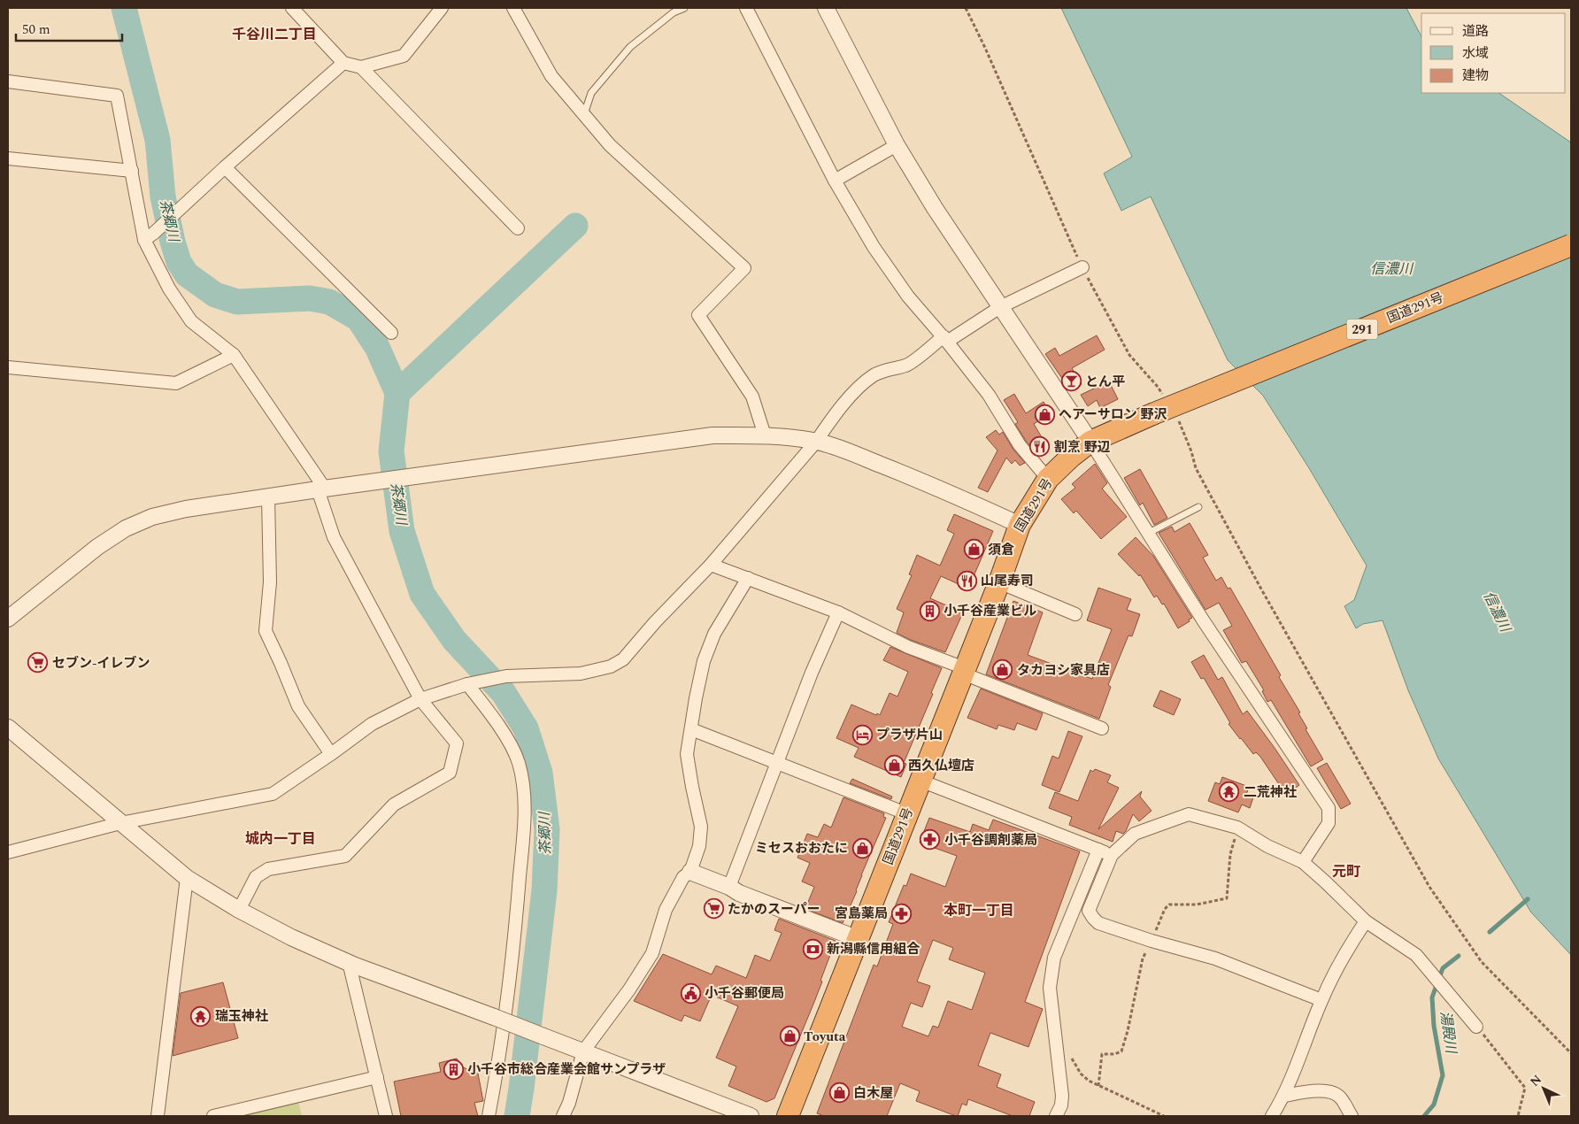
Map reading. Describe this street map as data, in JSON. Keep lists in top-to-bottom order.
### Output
{
  "streets": {
    "highway": ["国道291号", "291"]
  },
  "districts": [
    "千谷川二丁目",
    "城内一丁目",
    "元町",
    "本町一丁目"
  ],
  "water": ["茶郷川", "信濃川", "湯殿川"],
  "places": {
    "bar": ["とん平"],
    "shop": [
      "ヘアーサロン 野沢",
      "須倉",
      "タカヨシ家具店",
      "西久仏壇店",
      "ミセスおおたに",
      "Toyuta",
      "白木屋"
    ],
    "restaurant": ["割烹 野辺", "山尾寿司"],
    "building": ["小千谷産業ビル", "小千谷市総合産業会館サンプラザ"],
    "supermarket": ["セブン-イレブン", "たかのスーパー"],
    "hotel": ["プラザ片山"],
    "temple": ["二荒神社", "瑞玉神社"],
    "pharmacy": ["小千谷調剤薬局", "宮島薬局"],
    "bank": ["新潟縣信用組合"],
    "public building": ["小千谷郵便局"]
  },
  "legend": ["道路", "水域", "建物"],
  "scale_bar": "50 m",
  "north": "top left"
}
